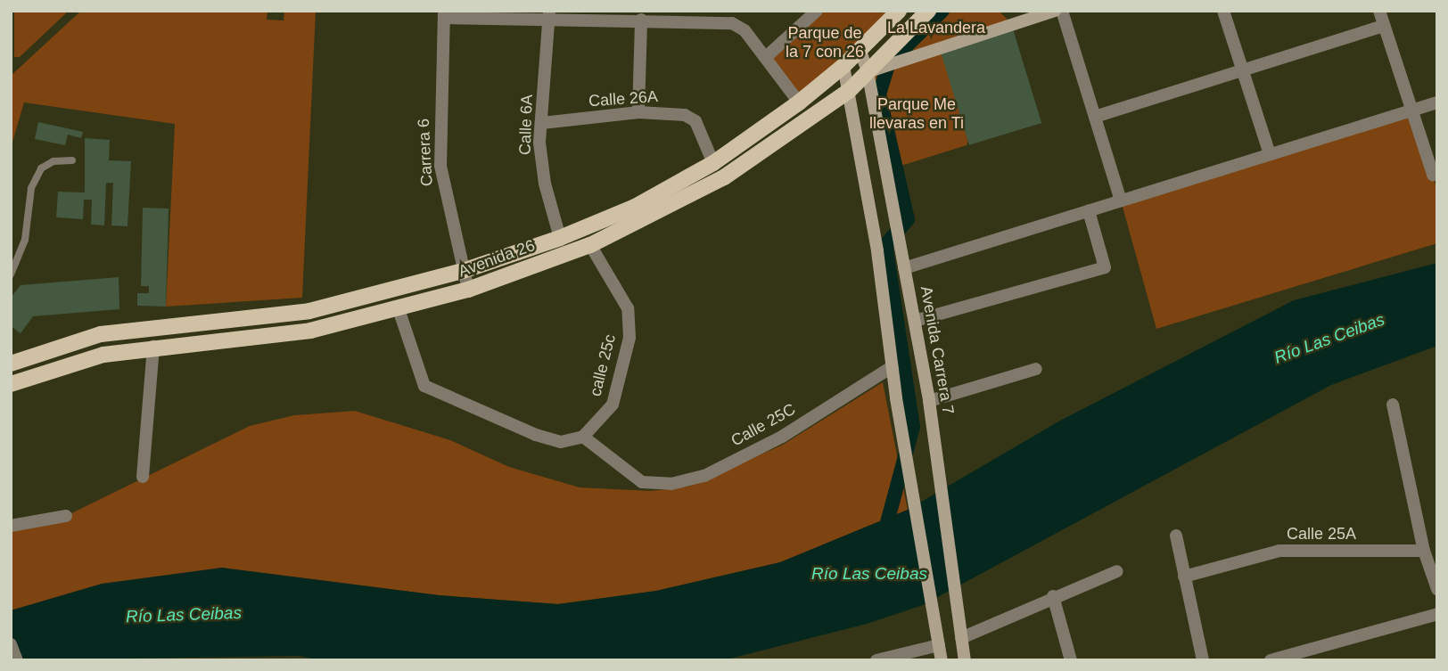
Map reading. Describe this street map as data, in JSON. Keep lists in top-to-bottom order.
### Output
{
  "streets": {
    "main road": ["Avenida 26", "Avenida Carrera 7"],
    "street": [
      "Calle 26A",
      "Calle 6A",
      "Carrera 6",
      "calle 25c",
      "Calle 25C",
      "Calle 25A"
    ]
  },
  "crossings": [
    ["Calle 26A", "Calle 6A"],
    ["Calle 26A", "Avenida 26"],
    ["Calle 6A", "Avenida 26"],
    ["Carrera 6", "Avenida 26"],
    ["Avenida 26", "Avenida Carrera 7"],
    ["Avenida 26", "calle 25c"],
    ["calle 25c", "Calle 25C"]
  ],
  "water": ["Río Las Ceibas"],
  "parks": ["La Lavandera", "Parque de la 7 con 26", "Parque Me llevaras en Ti"]
}
